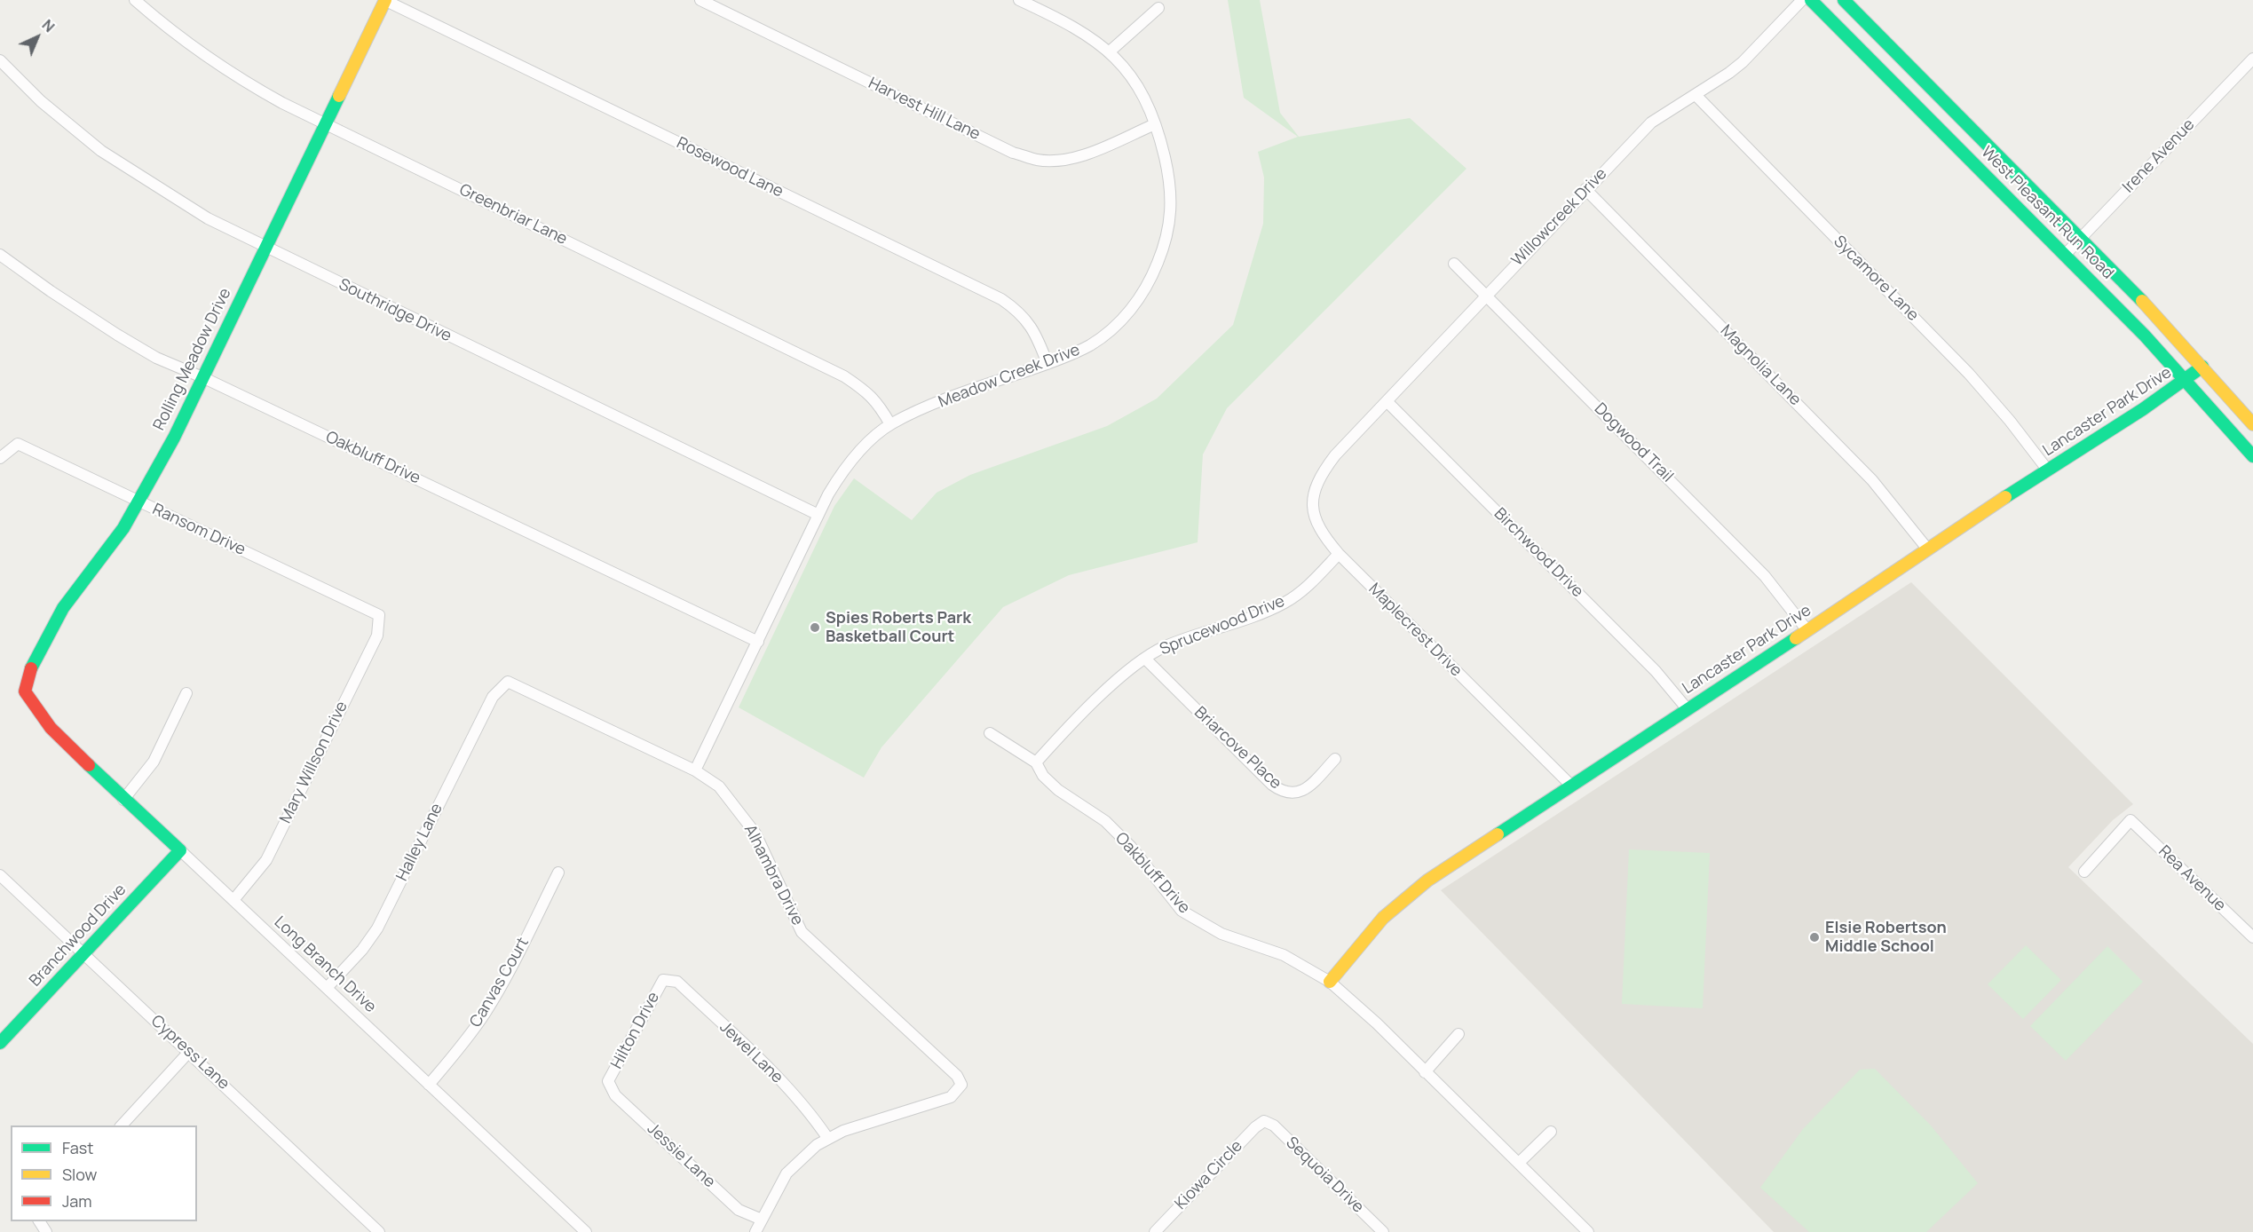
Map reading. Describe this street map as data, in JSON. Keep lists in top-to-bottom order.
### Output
{
  "streets": {
    "street": [
      "Harvest Hill Lane",
      "Irene Avenue",
      "Rosewood Lane",
      "West Pleasant Run Road",
      "Greenbriar Lane",
      "Willowcreek Drive",
      "Sycamore Lane",
      "Southridge Drive",
      "Rolling Meadow Drive",
      "Magnolia Lane",
      "Meadow Creek Drive",
      "Lancaster Park Drive",
      "Dogwood Trail",
      "Oakbluff Drive",
      "Ransom Drive",
      "Birchwood Drive",
      "Sprucewood Drive",
      "Maplecrest Drive",
      "Briarcove Place",
      "Mary Willson Drive",
      "Halley Lane",
      "Alhambra Drive",
      "Rea Avenue",
      "Branchwood Drive",
      "Long Branch Drive",
      "Canvas Court",
      "Hilton Drive",
      "Cypress Lane",
      "Jewel Lane",
      "Jessie Lane",
      "Kiowa Circle",
      "Sequoia Drive"
    ]
  },
  "crossings": [
    ["Harvest Hill Lane", "Meadow Creek Drive"],
    ["Irene Avenue", "West Pleasant Run Road"],
    ["Rosewood Lane", "Rolling Meadow Drive"],
    ["Rosewood Lane", "Meadow Creek Drive"],
    ["West Pleasant Run Road", "Lancaster Park Drive"],
    ["Greenbriar Lane", "Rolling Meadow Drive"],
    ["Greenbriar Lane", "Meadow Creek Drive"],
    ["Willowcreek Drive", "Sycamore Lane"],
    ["Willowcreek Drive", "Magnolia Lane"],
    ["Willowcreek Drive", "Dogwood Trail"],
    ["Willowcreek Drive", "Birchwood Drive"],
    ["Willowcreek Drive", "Maplecrest Drive"],
    ["Sycamore Lane", "Lancaster Park Drive"],
    ["Southridge Drive", "Rolling Meadow Drive"],
    ["Southridge Drive", "Meadow Creek Drive"],
    ["Rolling Meadow Drive", "Oakbluff Drive"],
    ["Rolling Meadow Drive", "Ransom Drive"],
    ["Rolling Meadow Drive", "Long Branch Drive"],
    ["Magnolia Lane", "Lancaster Park Drive"],
    ["Meadow Creek Drive", "Oakbluff Drive"],
    ["Meadow Creek Drive", "Alhambra Drive"],
    ["Lancaster Park Drive", "Dogwood Trail"],
    ["Lancaster Park Drive", "Oakbluff Drive"],
    ["Lancaster Park Drive", "Birchwood Drive"],
    ["Lancaster Park Drive", "Maplecrest Drive"],
    ["Oakbluff Drive", "Sprucewood Drive"],
    ["Ransom Drive", "Mary Willson Drive"],
    ["Sprucewood Drive", "Maplecrest Drive"],
    ["Sprucewood Drive", "Briarcove Place"],
    ["Mary Willson Drive", "Long Branch Drive"],
    ["Halley Lane", "Alhambra Drive"],
    ["Halley Lane", "Long Branch Drive"],
    ["Alhambra Drive", "Jewel Lane"],
    ["Branchwood Drive", "Long Branch Drive"],
    ["Branchwood Drive", "Cypress Lane"],
    ["Long Branch Drive", "Canvas Court"],
    ["Hilton Drive", "Jewel Lane"],
    ["Hilton Drive", "Jessie Lane"],
    ["Kiowa Circle", "Sequoia Drive"]
  ],
  "places": ["Spies Roberts Park Basketball Court", "Elsie Robertson Middle School"],
  "legend": ["Fast", "Slow", "Jam"],
  "north": "top right"
}
